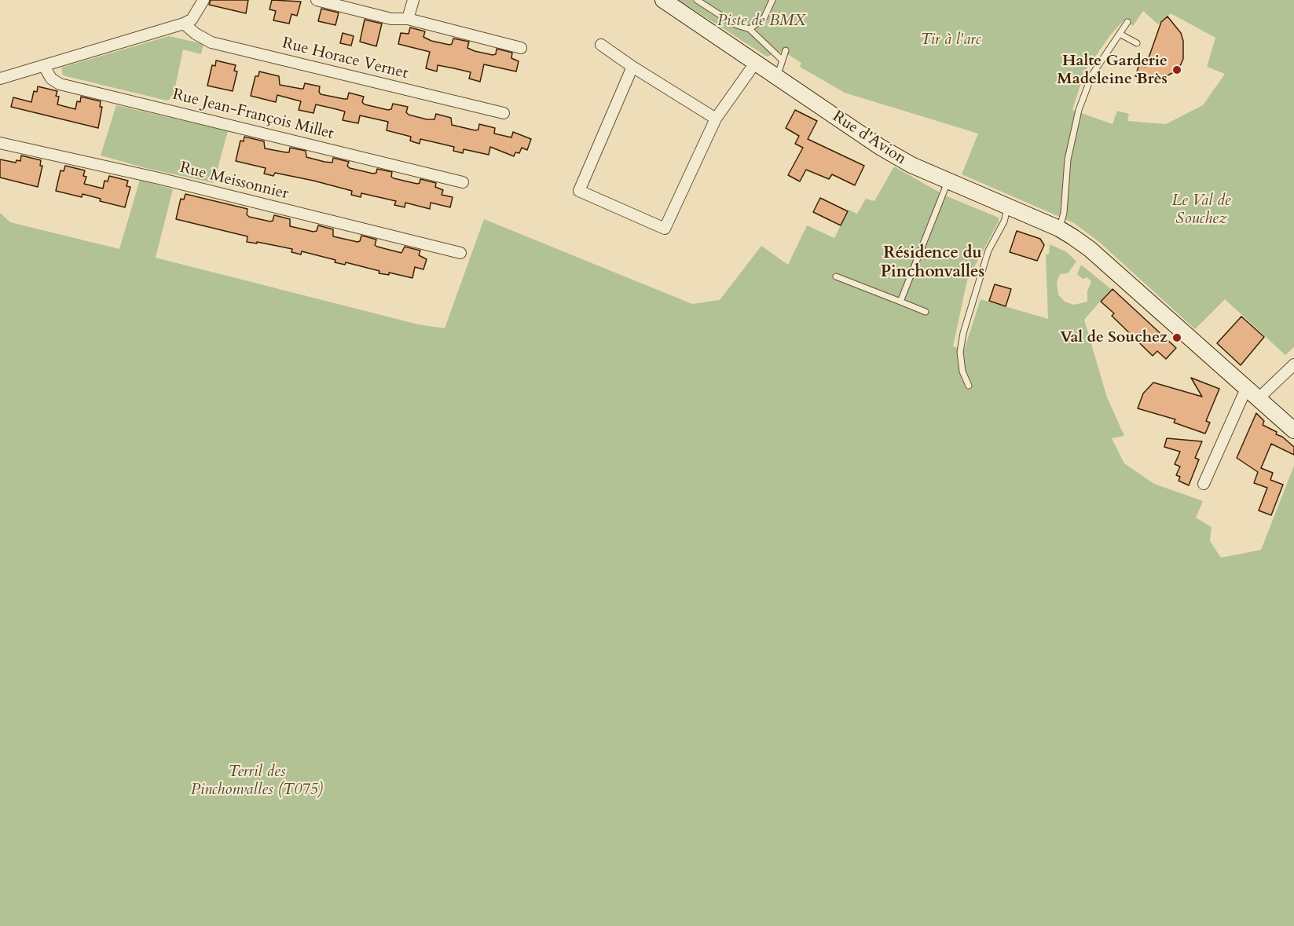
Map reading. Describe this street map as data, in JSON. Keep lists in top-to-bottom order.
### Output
{
  "streets": {
    "street": [
      "Rue Horace Vernet",
      "Rue Jean-François Millet",
      "Rue d'Avion",
      "Rue Meissonnier"
    ]
  },
  "districts": ["Résidence du Pinchonvalles"],
  "parks": [
    "Piste de BMX",
    "Tir à l'arc",
    "Le Val de Souchez",
    "Terril des Pinchonvalles (T075)"
  ],
  "places": ["Halte Garderie Madeleine Brès", "Val de Souchez"]
}
